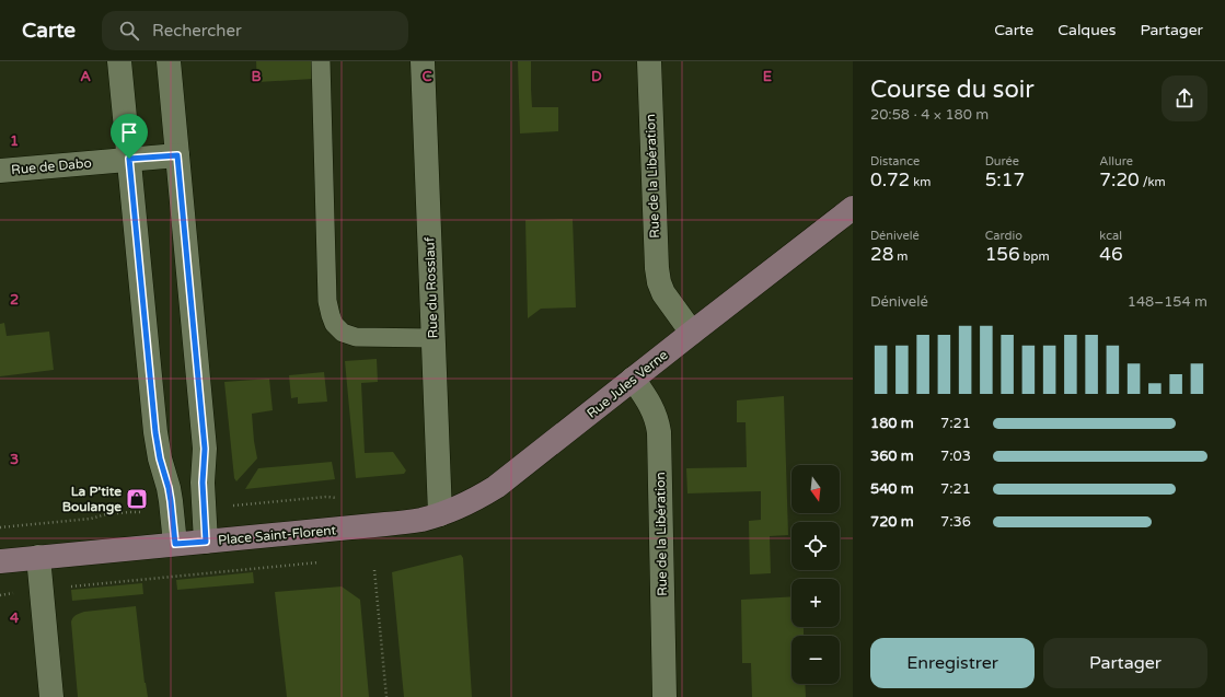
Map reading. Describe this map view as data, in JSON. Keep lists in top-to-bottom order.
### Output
{
  "streets": {
    "main road": ["Rue Jules Verne", "Place Saint-Florent"],
    "street": ["Rue de Dabo", "Rue de la Libération", "Rue du Rosslauf"]
  },
  "crossings": [
    ["Rue de la Libération", "Rue Jules Verne"],
    ["Rue du Rosslauf", "Rue Jules Verne"],
    ["Rue Jules Verne", "Place Saint-Florent"]
  ],
  "places": {
    "shop": ["La P'tite Boulange"]
  },
  "north": "bottom",
  "page": {
    "header": "Carte",
    "search": "Rechercher",
    "nav": ["Carte", "Calques", "Partager"],
    "heading": ["Course du soir", "20:58 · 4 × 180 m"],
    "stats": [
      ["Distance", "0.72 km"],
      ["Durée", "5:17"],
      ["Allure", "7:20 /km"],
      ["Dénivelé", "28 m"],
      ["Cardio", "156 bpm"],
      ["kcal", "46"]
    ],
    "chart": ["Dénivelé", "148–154 m"],
    "list": [
      {
        "name": "180 m",
        "note": "7:21"
      },
      {
        "name": "360 m",
        "note": "7:03"
      },
      {
        "name": "540 m",
        "note": "7:21"
      },
      {
        "name": "720 m",
        "note": "7:36"
      }
    ],
    "map_buttons": ["+", "−"],
    "buttons": ["Enregistrer", "Partager"]
  },
  "grid": {
    "columns": [
      "A",
      "B",
      "C",
      "D",
      "E"
    ],
    "rows": [
      "1",
      "2",
      "3",
      "4"
    ]
  }
}
